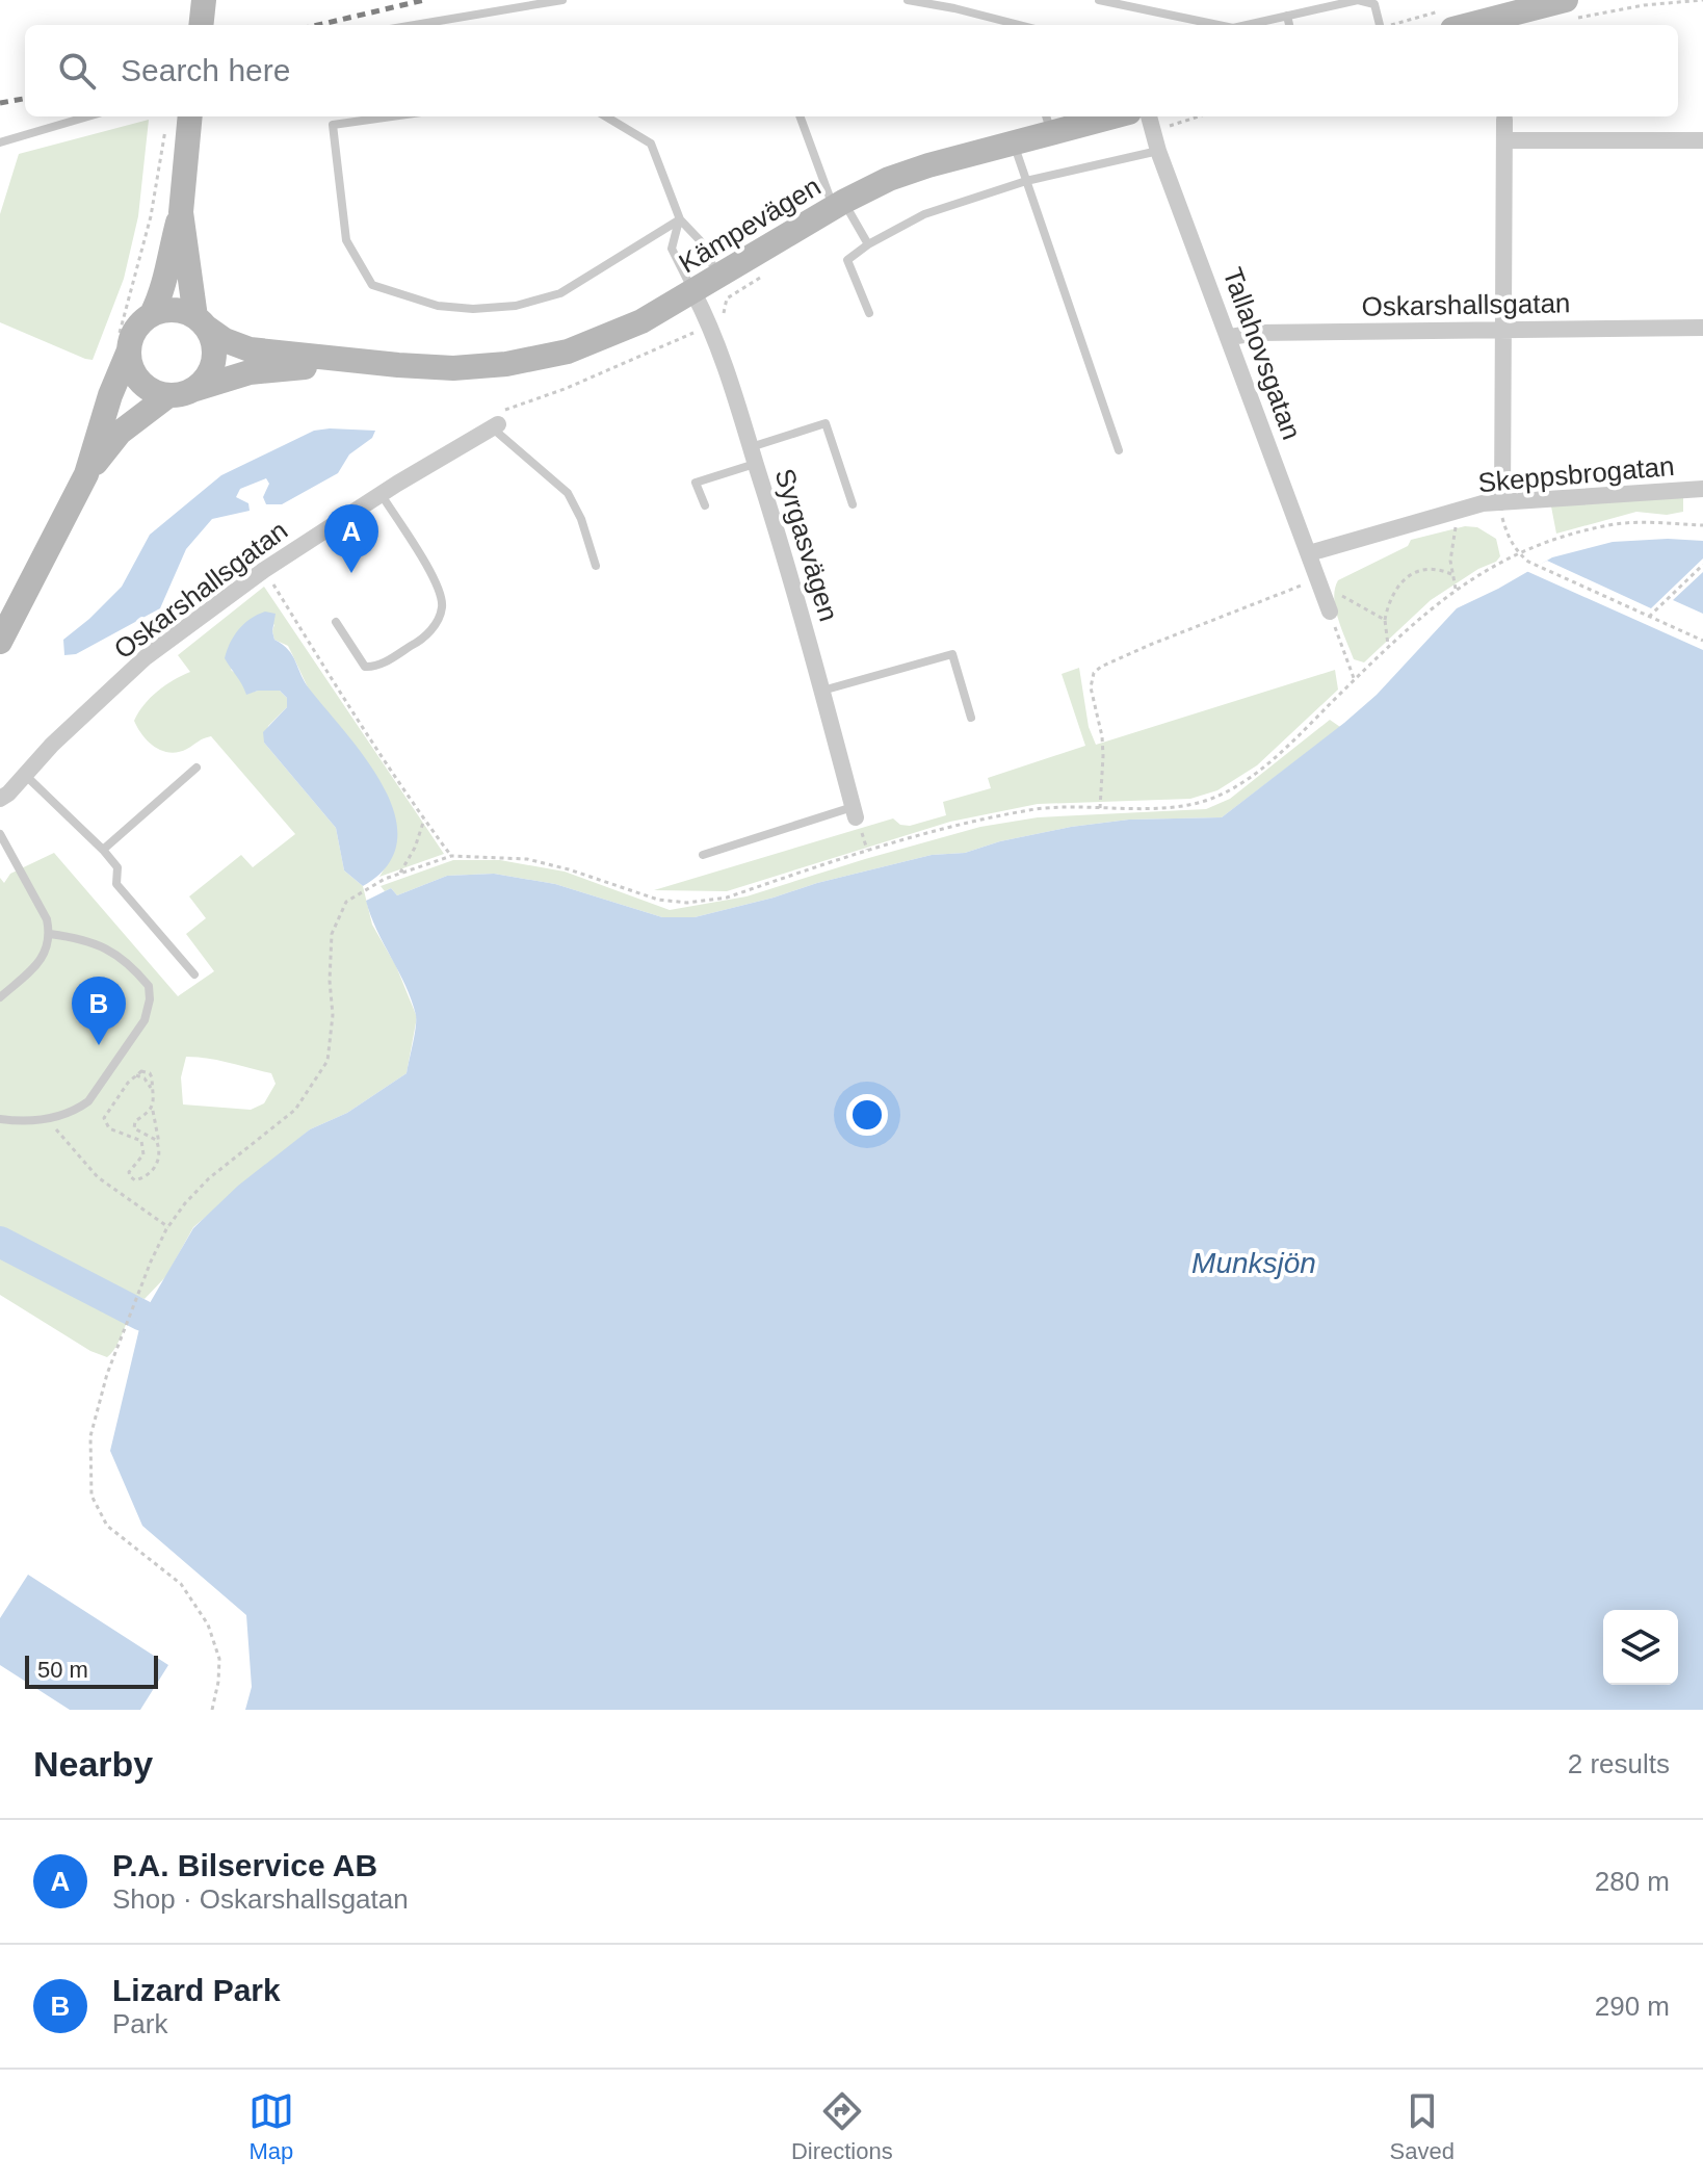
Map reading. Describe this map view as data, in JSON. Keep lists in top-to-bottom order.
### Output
{
  "streets": {
    "main road": ["Kämpevägen"],
    "street": [
      "Oskarshallsgatan",
      "Tallahovsgatan",
      "Skeppsbrogatan",
      "Syrgasvägen"
    ]
  },
  "crossings": [
    ["Kämpevägen", "Syrgasvägen"],
    ["Oskarshallsgatan", "Tallahovsgatan"],
    ["Tallahovsgatan", "Skeppsbrogatan"]
  ],
  "water": ["Munksjön"],
  "scale_bar": "50 m",
  "page": {
    "search": "Search here",
    "pins": ["A", "B"],
    "scale": "50 m",
    "heading": ["Nearby", "2 results"],
    "list": [
      {
        "mark": "A",
        "name": "P.A. Bilservice AB",
        "note": "Shop · Oskarshallsgatan",
        "value": "280 m"
      },
      {
        "mark": "B",
        "name": "Lizard Park",
        "note": "Park",
        "value": "290 m"
      }
    ],
    "nav": ["Map", "Directions", "Saved"]
  }
}
